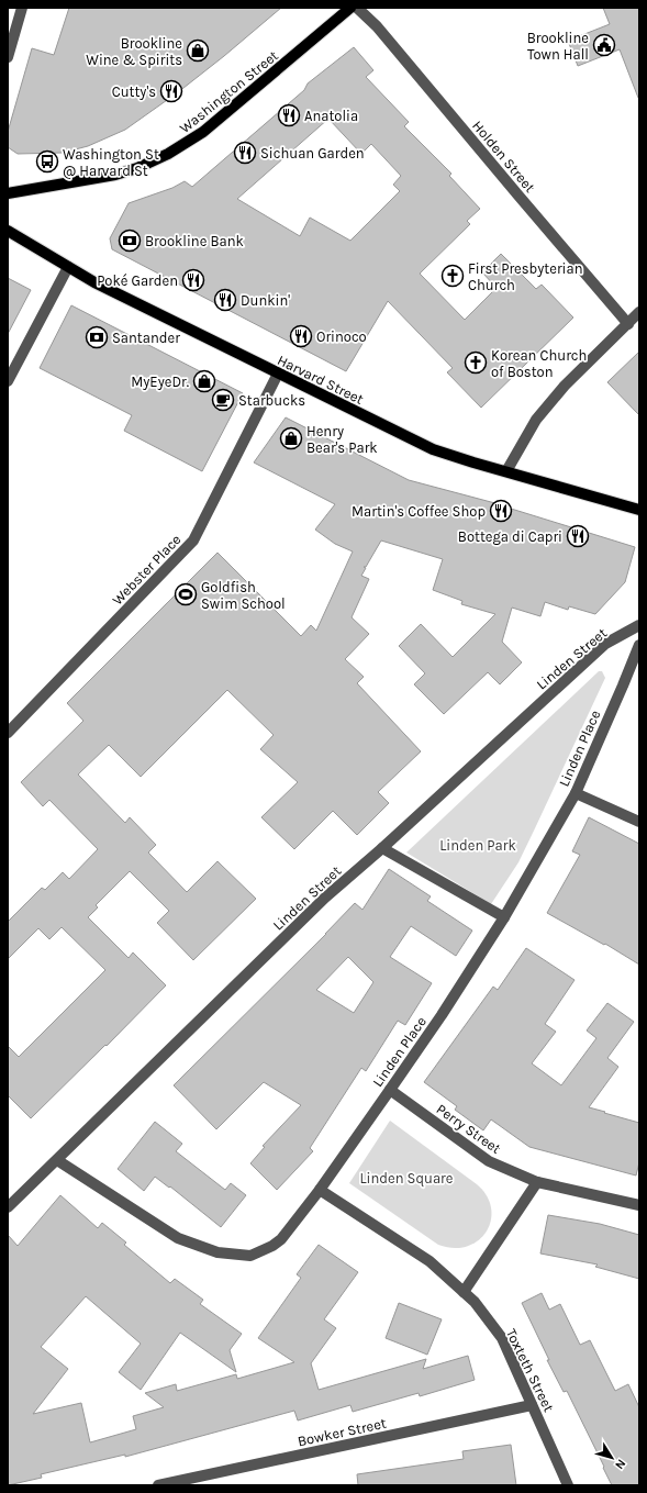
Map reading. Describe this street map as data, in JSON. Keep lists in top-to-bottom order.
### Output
{
  "streets": {
    "main road": ["Washington Street", "Harvard Street"],
    "street": [
      "Holden Street",
      "Webster Place",
      "Linden Street",
      "Linden Place",
      "Perry Street",
      "Toxteth Street",
      "Bowker Street"
    ]
  },
  "crossings": [
    ["Harvard Street", "Webster Place"],
    ["Linden Street", "Linden Place"],
    ["Linden Place", "Perry Street"],
    ["Linden Place", "Toxteth Street"],
    ["Toxteth Street", "Bowker Street"]
  ],
  "parks": ["Linden Park", "Linden Square"],
  "places": {
    "public building": ["Brookline Town Hall"],
    "shop": ["Brookline Wine & Spirits", "MyEyeDr.", "Henry Bear's Park"],
    "restaurant": [
      "Cutty's",
      "Anatolia",
      "Sichuan Garden",
      "Poké Garden",
      "Dunkin'",
      "Orinoco",
      "Martin's Coffee Shop",
      "Bottega di Capri"
    ],
    "bus stop": ["Washington St @ Harvard St"],
    "bank": ["Brookline Bank", "Santander"],
    "church": ["First Presbyterian Church", "Korean Church of Boston"],
    "cafe": ["Starbucks"],
    "sports": ["Goldfish Swim School"]
  },
  "north": "bottom right"
}
